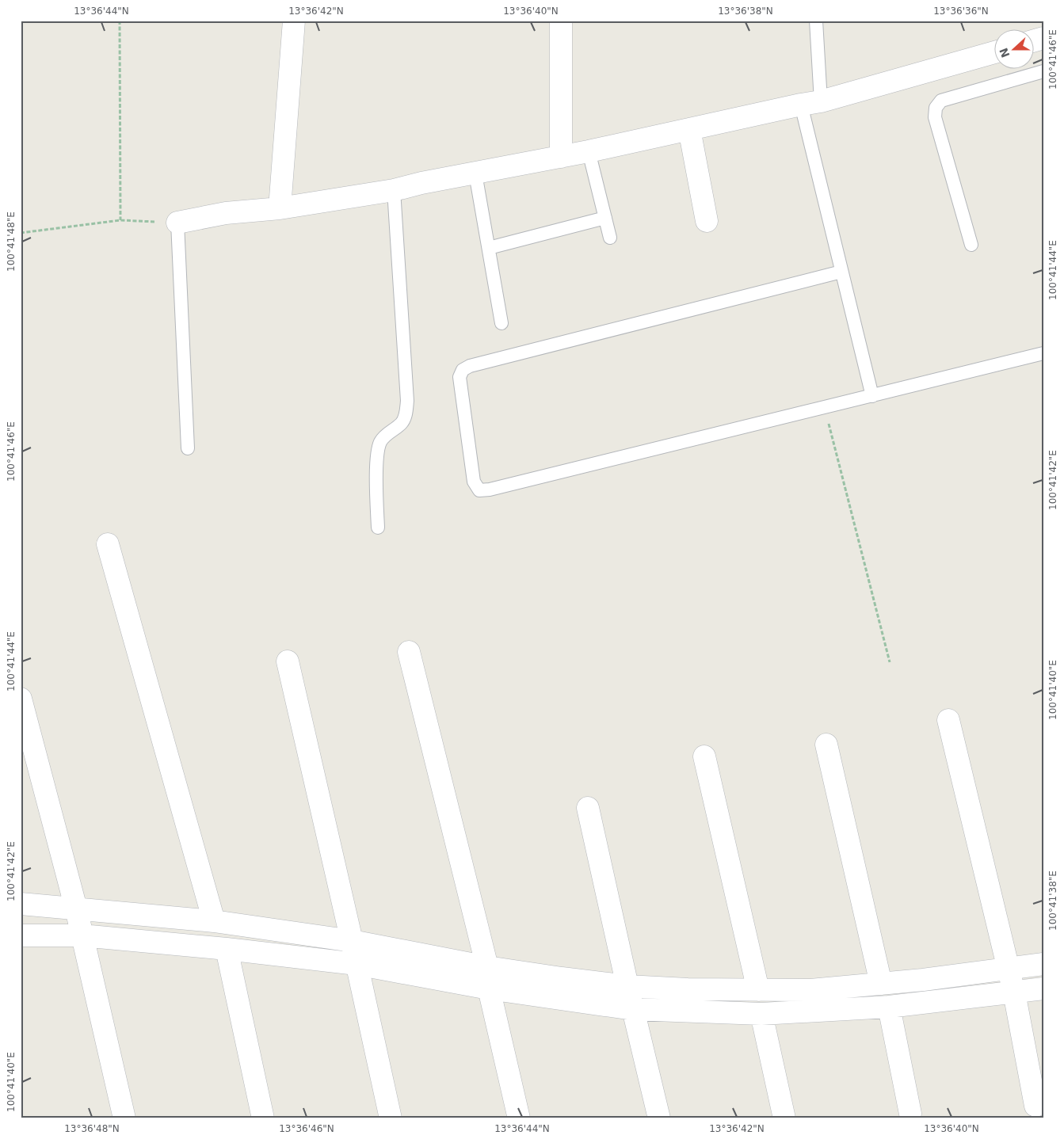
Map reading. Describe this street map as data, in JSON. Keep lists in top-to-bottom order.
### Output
{
  "north": "left",
  "coordinates": [
    "13°36'44\"N",
    "13°36'42\"N",
    "13°36'40\"N",
    "13°36'38\"N",
    "13°36'36\"N",
    "100°41'46\"E",
    "100°41'48\"E",
    "100°41'44\"E",
    "100°41'42\"E",
    "100°41'40\"E",
    "100°41'38\"E",
    "13°36'48\"N",
    "13°36'46\"N"
  ]
}
